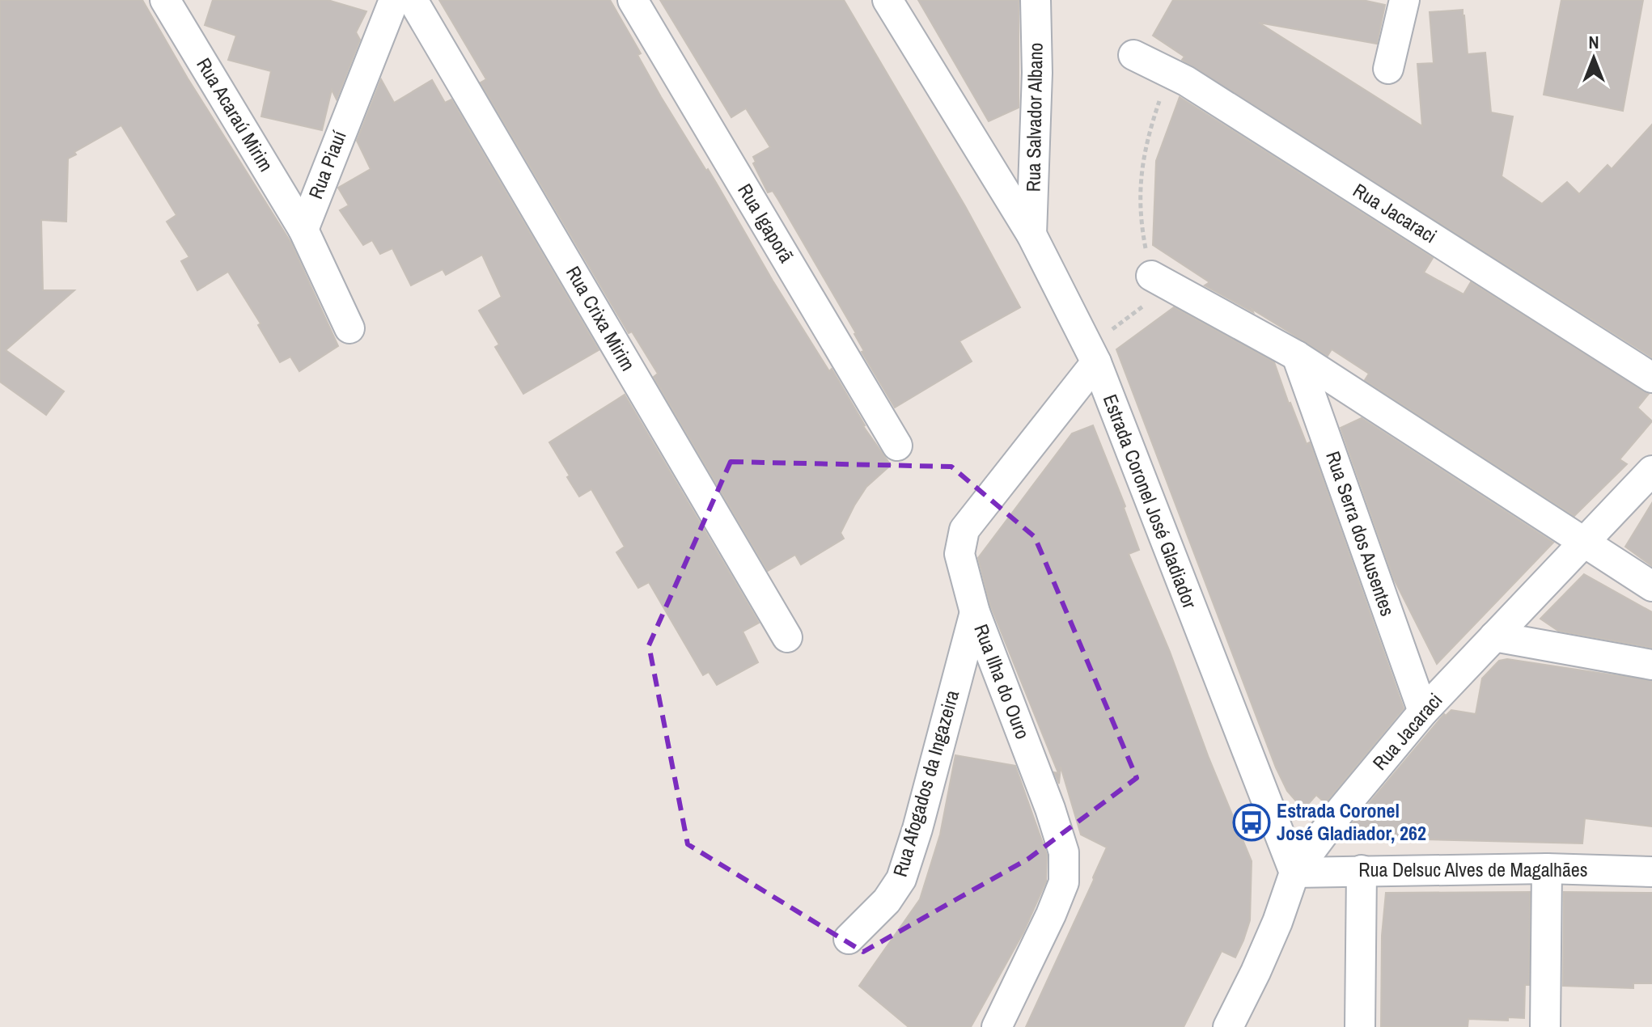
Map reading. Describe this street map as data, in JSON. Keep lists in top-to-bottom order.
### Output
{
  "streets": {
    "street": [
      "Rua Acaraú Mirim",
      "Rua Salvador Albano",
      "Rua Piauí",
      "Rua Jacaraci",
      "Rua Igaporã",
      "Rua Crixa Mirim",
      "Estrada Coronel José Gladiador",
      "Rua Serra dos Ausentes",
      "Rua Ilha do Ouro",
      "Rua Afogados da Ingazeira",
      "Rua Delsuc Alves de Magalhães"
    ]
  },
  "crossings": [
    ["Rua Acaraú Mirim", "Rua Piauí"],
    ["Rua Salvador Albano", "Estrada Coronel José Gladiador"],
    ["Rua Jacaraci", "Estrada Coronel José Gladiador"],
    ["Rua Jacaraci", "Rua Serra dos Ausentes"],
    ["Rua Jacaraci", "Rua Delsuc Alves de Magalhães"],
    ["Estrada Coronel José Gladiador", "Rua Ilha do Ouro"],
    ["Estrada Coronel José Gladiador", "Rua Delsuc Alves de Magalhães"],
    ["Rua Ilha do Ouro", "Rua Afogados da Ingazeira"]
  ],
  "places": {
    "bus stop": ["Estrada Coronel José Gladiador, 262"]
  },
  "north": "top"
}
